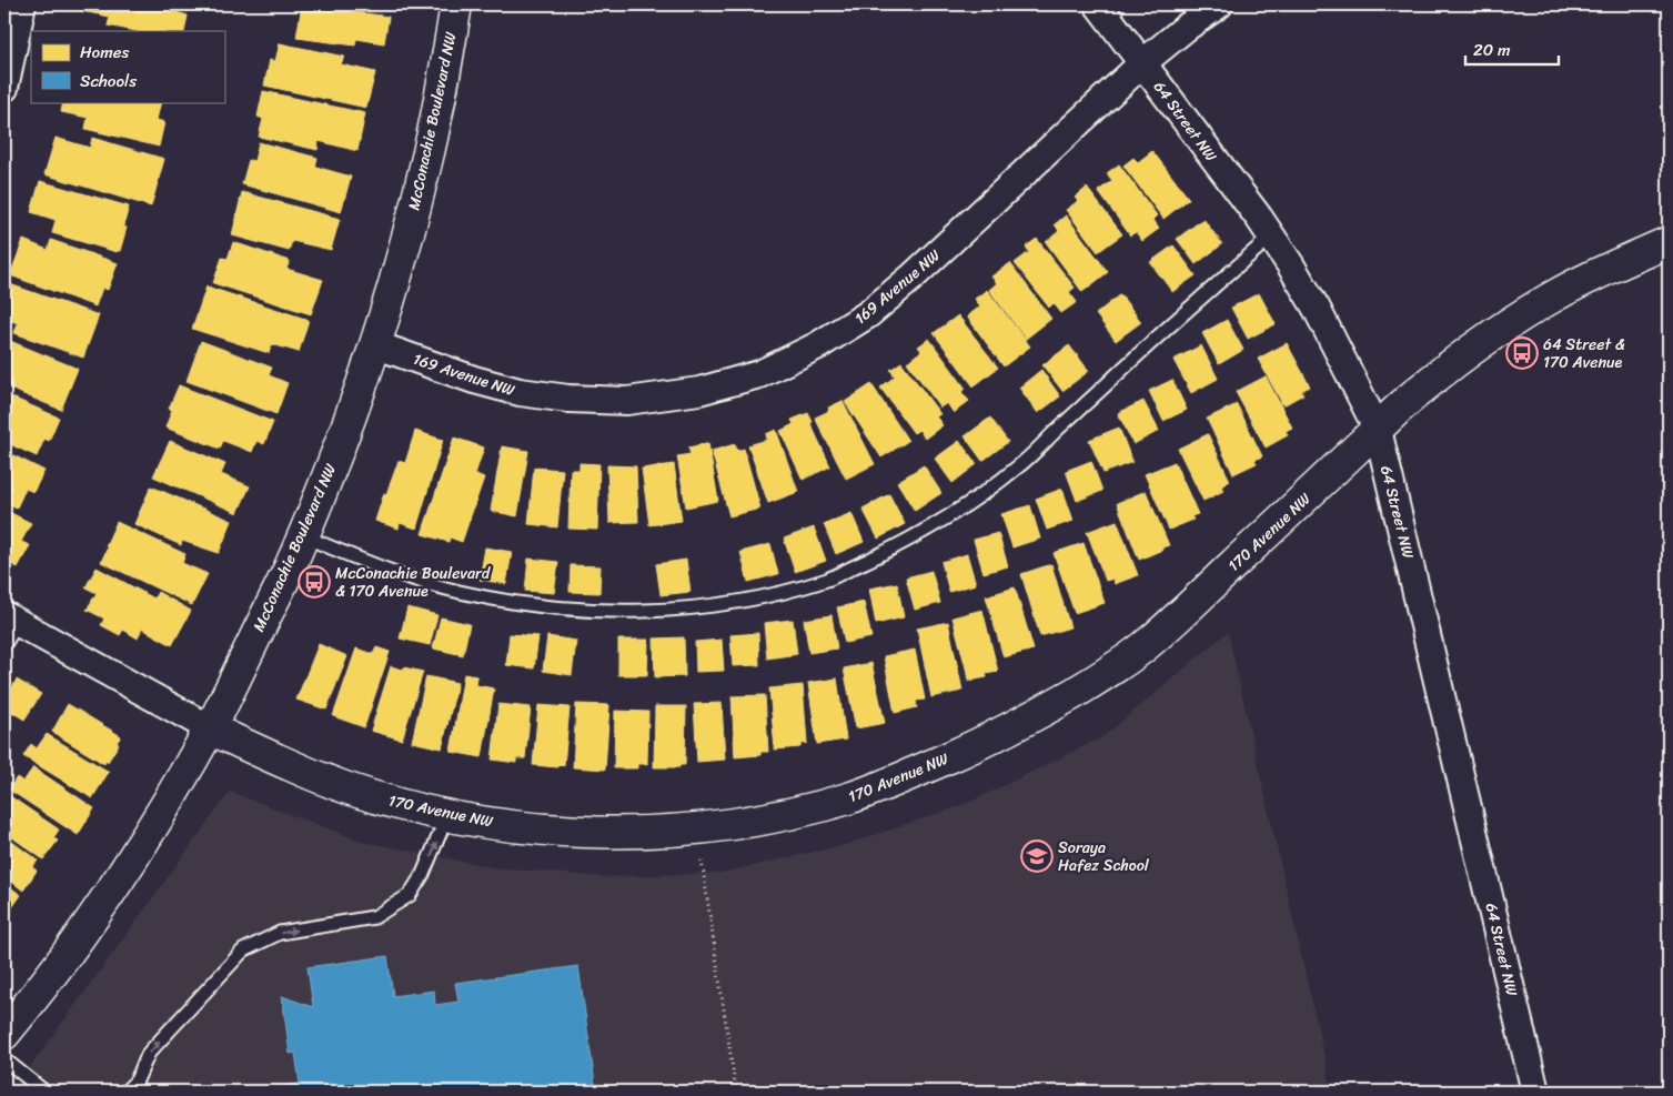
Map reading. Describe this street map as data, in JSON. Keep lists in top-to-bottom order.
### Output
{
  "streets": {
    "street": [
      "McConachie Boulevard NW",
      "64 Street NW",
      "169 Avenue NW",
      "170 Avenue NW"
    ]
  },
  "crossings": [
    ["McConachie Boulevard NW", "169 Avenue NW"],
    ["McConachie Boulevard NW", "170 Avenue NW"],
    ["64 Street NW", "169 Avenue NW"],
    ["64 Street NW", "170 Avenue NW"]
  ],
  "places": {
    "bus stop": ["64 Street & 170 Avenue", "McConachie Boulevard & 170 Avenue"],
    "school or university": ["Soraya Hafez School"]
  },
  "legend": ["Homes", "Schools"],
  "scale_bar": "20 m"
}
